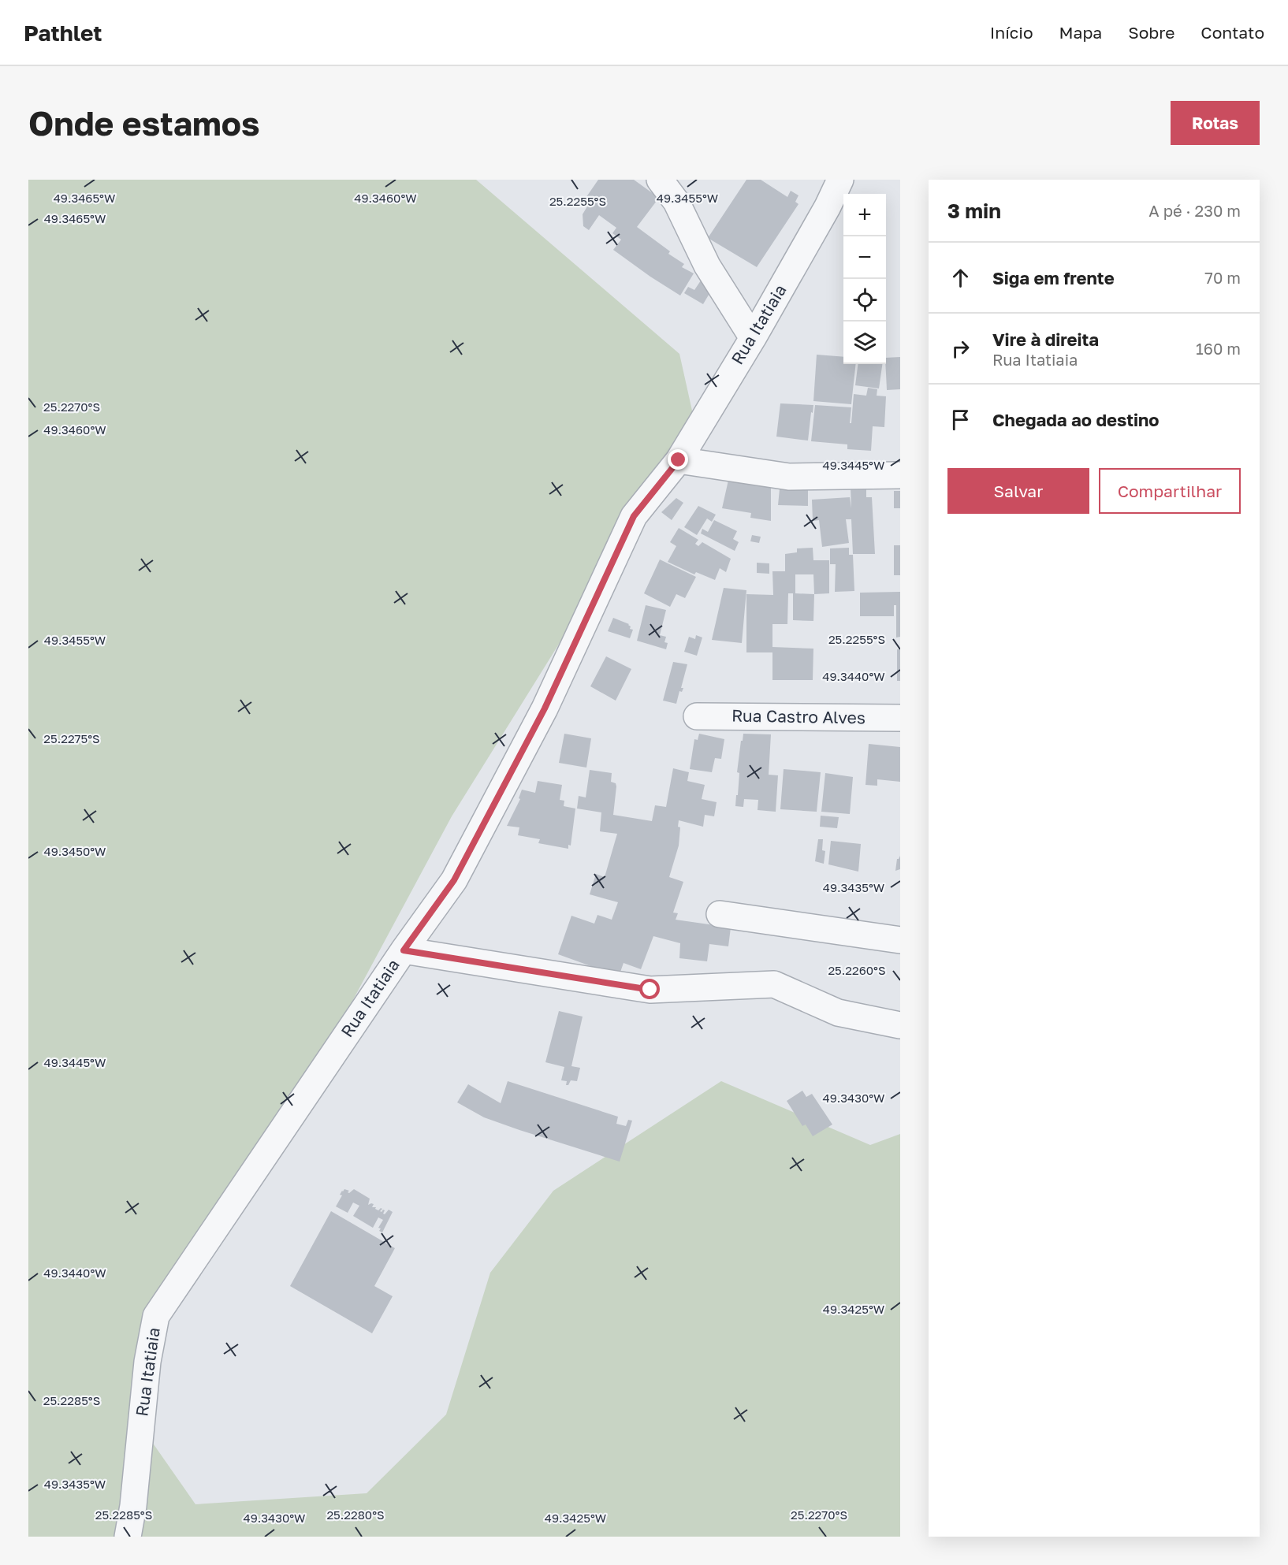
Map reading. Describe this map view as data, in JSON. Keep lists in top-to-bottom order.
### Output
{
  "streets": {
    "street": ["Rua Itatiaia", "Rua Castro Alves"]
  },
  "page": {
    "header": "Pathlet",
    "nav": [
      "Início",
      "Mapa",
      "Sobre",
      "Contato"
    ],
    "buttons": [
      "Rotas",
      ["Salvar", "Compartilhar"]
    ],
    "title": "Onde estamos",
    "heading": ["3 min", "A pé · 230 m"],
    "map_buttons": ["+", "−"],
    "list": [
      ["Siga em frente", "70 m"],
      ["Vire à direita", "Rua Itatiaia", "160 m"],
      "Chegada ao destino"
    ]
  },
  "coordinates": [
    "49.3460°W",
    "49.3465°W",
    "49.3455°W",
    "25.2255°S",
    "25.2270°S",
    "49.3445°W",
    "49.3440°W",
    "25.2275°S",
    "49.3450°W",
    "49.3435°W",
    "25.2260°S",
    "49.3430°W",
    "49.3425°W",
    "25.2285°S",
    "25.2280°S"
  ]
}
